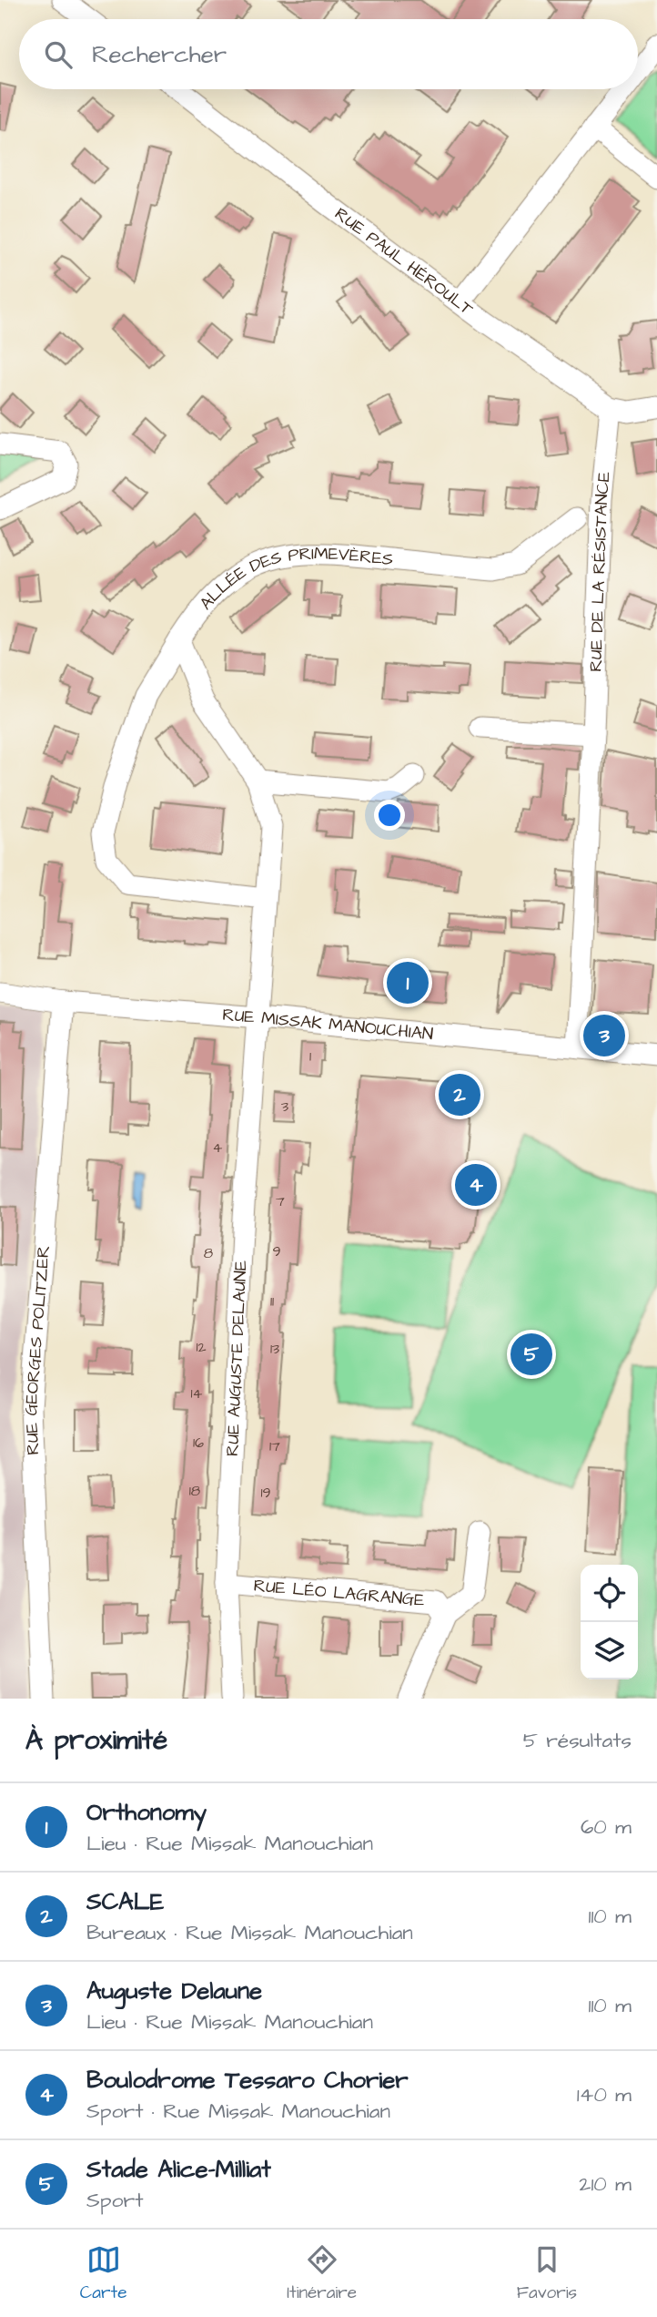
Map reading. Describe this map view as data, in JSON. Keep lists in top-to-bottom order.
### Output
{
  "streets": {
    "street": [
      "RUE PAUL HÉROULT",
      "RUE DE LA RÉSISTANCE",
      "ALLÉE DES PRIMEVÈRES",
      "RUE MISSAK MANOUCHIAN",
      "RUE GEORGES POLITZER",
      "RUE AUGUSTE DELAUNE",
      "RUE LÉO LAGRANGE"
    ]
  },
  "crossings": [
    ["RUE PAUL HÉROULT", "RUE DE LA RÉSISTANCE"],
    ["RUE DE LA RÉSISTANCE", "RUE MISSAK MANOUCHIAN"],
    ["RUE MISSAK MANOUCHIAN", "RUE GEORGES POLITZER"],
    ["RUE MISSAK MANOUCHIAN", "RUE AUGUSTE DELAUNE"],
    ["RUE AUGUSTE DELAUNE", "RUE LÉO LAGRANGE"]
  ],
  "house_numbers": [
    "1",
    "3",
    "4",
    "7",
    "9",
    "8",
    "11",
    "12",
    "13",
    "14",
    "16",
    "17",
    "18",
    "19"
  ],
  "page": {
    "search": "Rechercher",
    "pins": [
      "1",
      "3",
      "2",
      "4",
      "5"
    ],
    "heading": ["À proximité", "5 résultats"],
    "list": [
      {
        "mark": "1",
        "name": "Orthonomy",
        "note": "Lieu · Rue Missak Manouchian",
        "value": "60 m"
      },
      {
        "mark": "2",
        "name": "SCALE",
        "note": "Bureaux · Rue Missak Manouchian",
        "value": "110 m"
      },
      {
        "mark": "3",
        "name": "Auguste Delaune",
        "note": "Lieu · Rue Missak Manouchian",
        "value": "110 m"
      },
      {
        "mark": "4",
        "name": "Boulodrome Tessaro Chorier",
        "note": "Sport · Rue Missak Manouchian",
        "value": "140 m"
      },
      {
        "mark": "5",
        "name": "Stade Alice-Milliat",
        "note": "Sport",
        "value": "210 m"
      }
    ],
    "nav": ["Carte", "Itinéraire", "Favoris"]
  }
}
